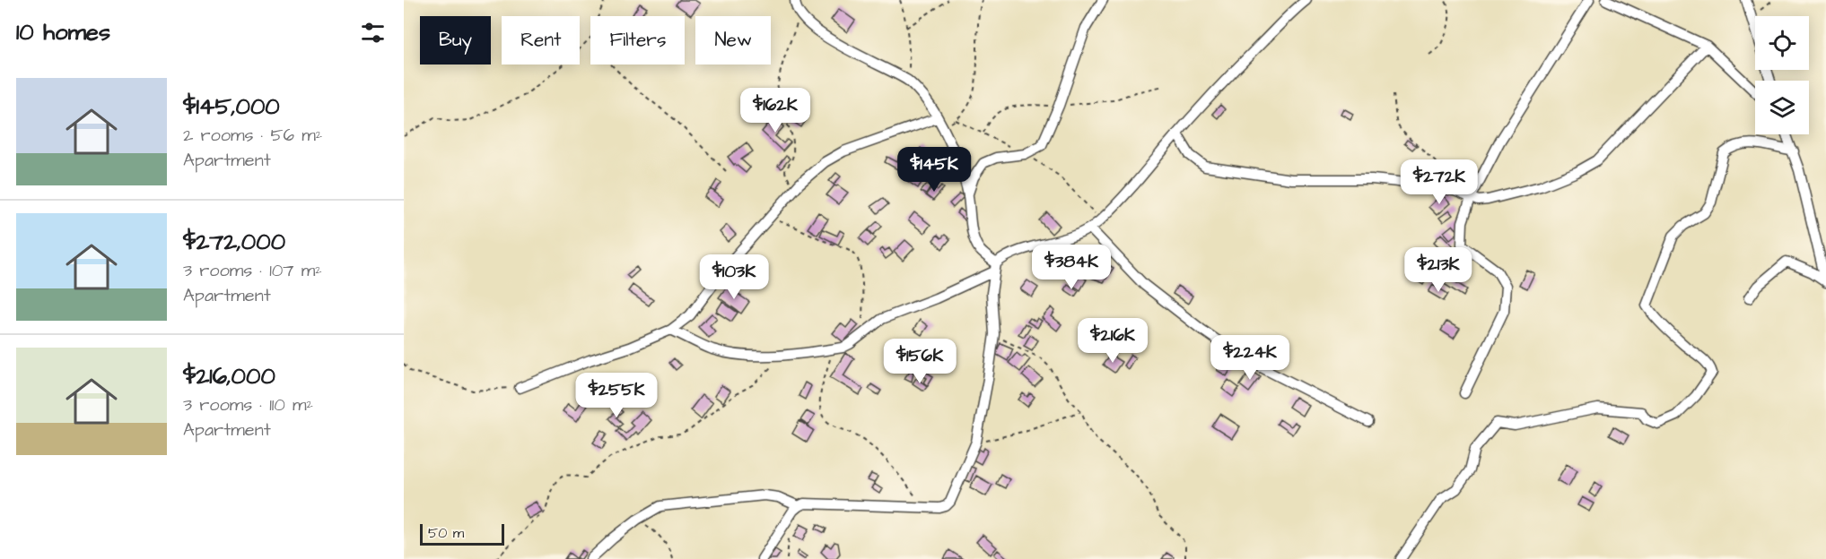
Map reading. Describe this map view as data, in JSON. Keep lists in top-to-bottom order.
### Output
{
  "scale_bar": "50 m",
  "page": {
    "heading": "10 homes",
    "chip": [
      "Buy",
      "Rent",
      "Filters",
      "New"
    ],
    "list": [
      {
        "name": "$145,000",
        "note": "2 rooms · 56 m² · Apartment"
      },
      {
        "name": "$272,000",
        "note": "3 rooms · 107 m² · Apartment"
      },
      {
        "name": "$216,000",
        "note": "3 rooms · 110 m² · Apartment"
      }
    ],
    "price": [
      "$162K",
      "$145K",
      "$272K",
      "$384K",
      "$213K",
      "$103K",
      "$216K",
      "$224K",
      "$156K",
      "$255K"
    ],
    "scale": "50 m"
  }
}
